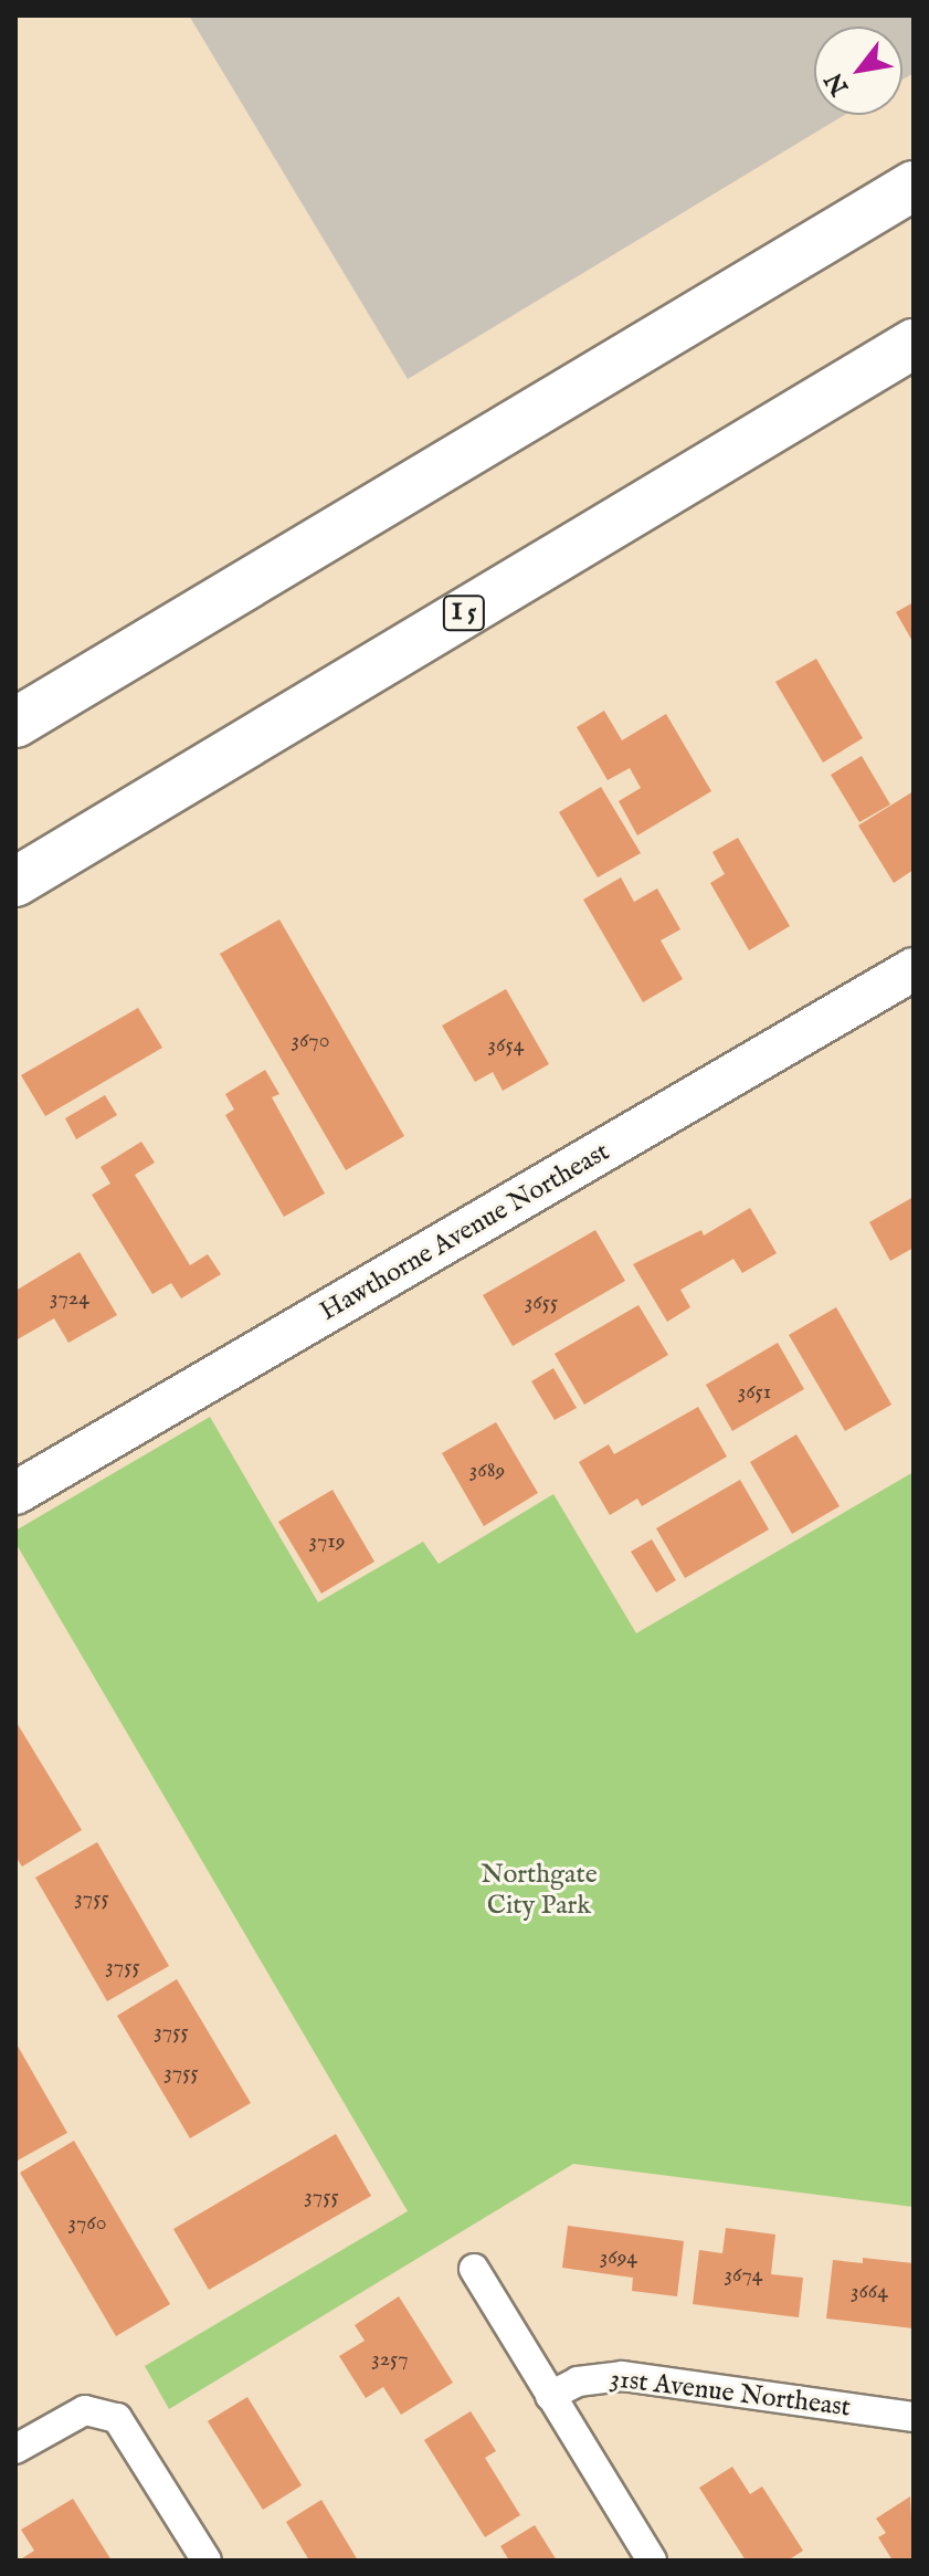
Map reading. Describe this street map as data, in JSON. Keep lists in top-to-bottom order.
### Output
{
  "streets": {
    "highway": ["I 5"],
    "main road": ["Hawthorne Avenue Northeast"],
    "street": ["31st Avenue Northeast"]
  },
  "parks": ["Northgate City Park"],
  "house_numbers": [
    "3670",
    "3654",
    "3724",
    "3655",
    "3651",
    "3689",
    "3719",
    "3755",
    "3755",
    "3755",
    "3755",
    "3755",
    "3760",
    "3694",
    "3674",
    "3664",
    "3257"
  ],
  "north": "bottom left"
}
